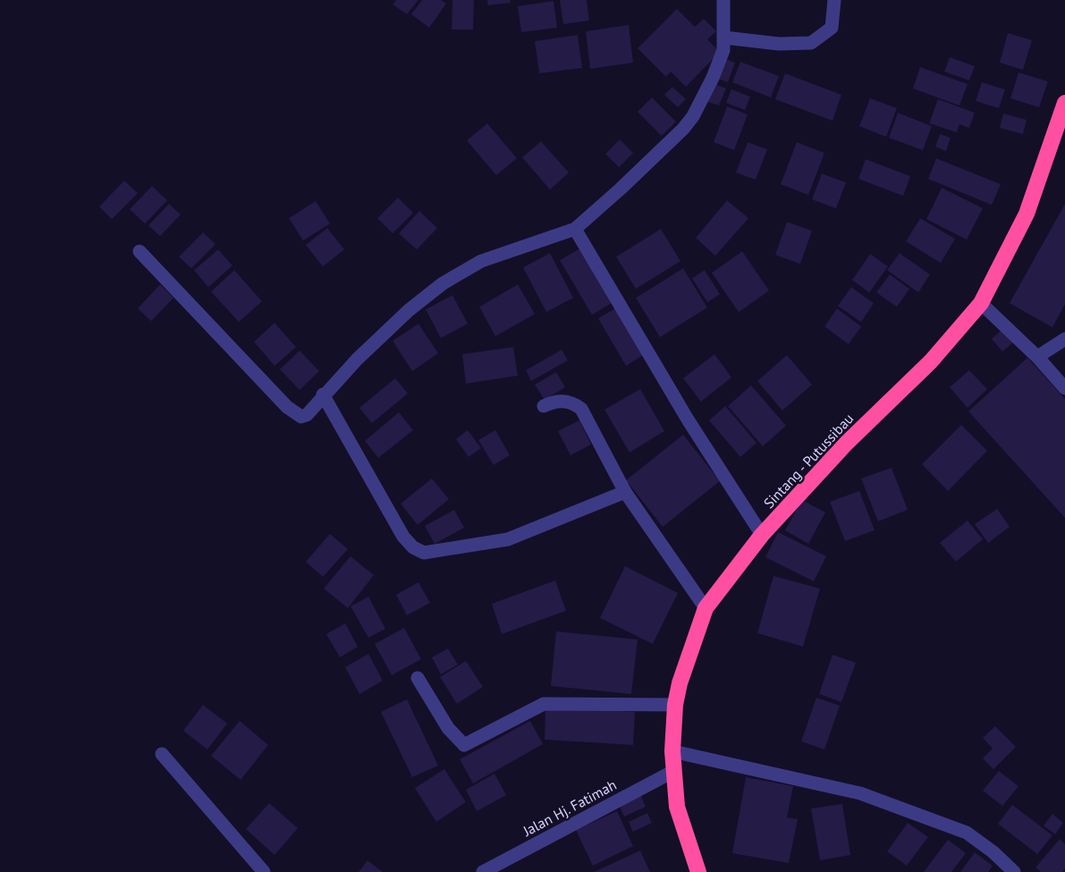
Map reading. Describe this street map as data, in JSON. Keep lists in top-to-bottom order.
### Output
{
  "streets": {
    "highway": ["Sintang - Putussibau"],
    "street": ["Jalan Hj. Fatimah"]
  },
  "crossings": [
    ["Sintang - Putussibau", "Jalan Hj. Fatimah"]
  ]
}
